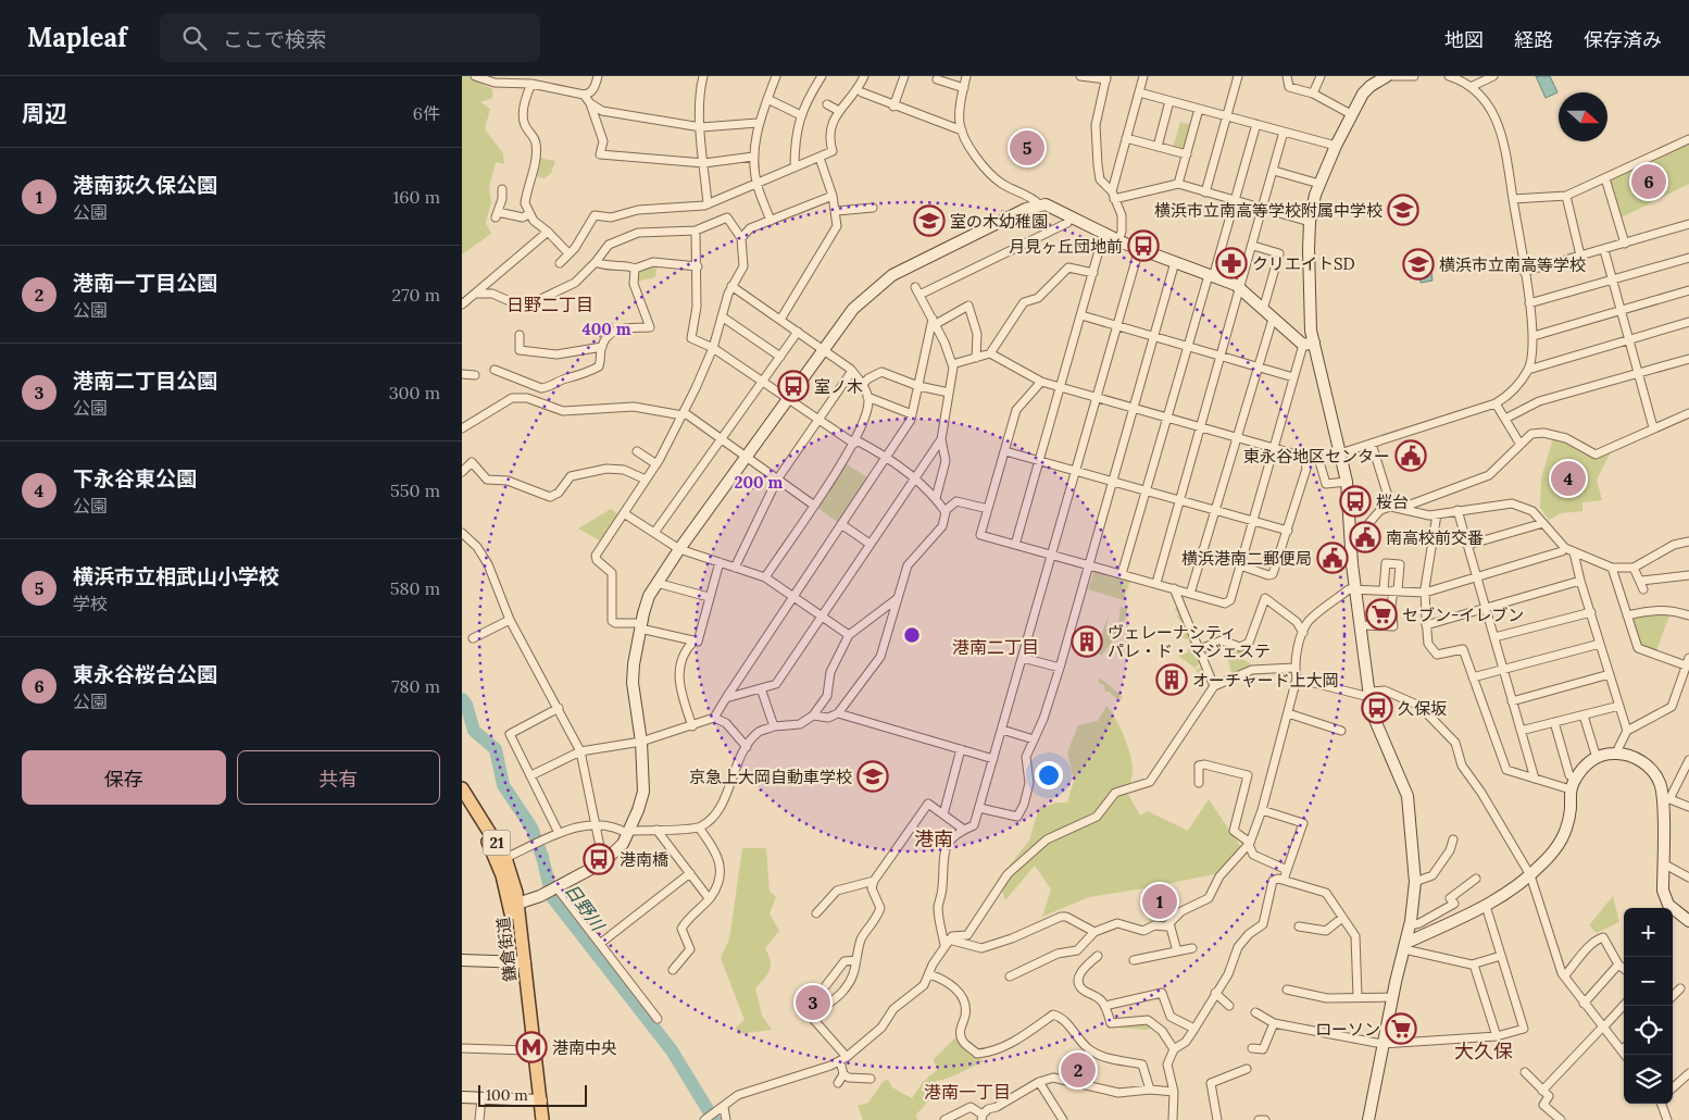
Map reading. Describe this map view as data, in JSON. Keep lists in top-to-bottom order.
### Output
{
  "streets": {
    "main road": ["21", "鎌倉街道"]
  },
  "districts": [
    "日野二丁目",
    "港南二丁目",
    "港南",
    "大久保",
    "港南一丁目"
  ],
  "water": ["日野川"],
  "places": {
    "school or university": [
      "横浜市立南高等学校附属中学校",
      "室の木幼稚園",
      "横浜市立南高等学校",
      "京急上大岡自動車学校"
    ],
    "bus stop": [
      "月見ヶ丘団地前",
      "室ノ木",
      "桜台",
      "久保坂",
      "港南橋"
    ],
    "pharmacy": ["クリエイトSD"],
    "public building": ["東永谷地区センター", "南高校前交番", "横浜港南二郵便局"],
    "supermarket": ["セブン-イレブン", "ローソン"],
    "building": ["ヴェレーナシティ パレ・ド・マジェステ", "オーチャード上大岡"],
    "metro station": ["港南中央"]
  },
  "scale_bar": "100 m",
  "north": "right",
  "page": {
    "header": "Mapleaf",
    "search": "ここで検索",
    "nav": ["地図", "経路", "保存済み"],
    "heading": ["周辺", "6件"],
    "pins": [
      "5",
      "6",
      "4",
      "1",
      "3",
      "2"
    ],
    "list": [
      {
        "mark": "1",
        "name": "港南荻久保公園",
        "note": "公園",
        "value": "160 m"
      },
      {
        "mark": "2",
        "name": "港南一丁目公園",
        "note": "公園",
        "value": "270 m"
      },
      {
        "mark": "3",
        "name": "港南二丁目公園",
        "note": "公園",
        "value": "300 m"
      },
      {
        "mark": "4",
        "name": "下永谷東公園",
        "note": "公園",
        "value": "550 m"
      },
      {
        "mark": "5",
        "name": "横浜市立相武山小学校",
        "note": "学校",
        "value": "580 m"
      },
      {
        "mark": "6",
        "name": "東永谷桜台公園",
        "note": "公園",
        "value": "780 m"
      }
    ],
    "buttons": ["保存", "共有"],
    "map_buttons": ["+", "−"],
    "scale": "100 m"
  },
  "rings": ["400 m", "200 m"]
}
